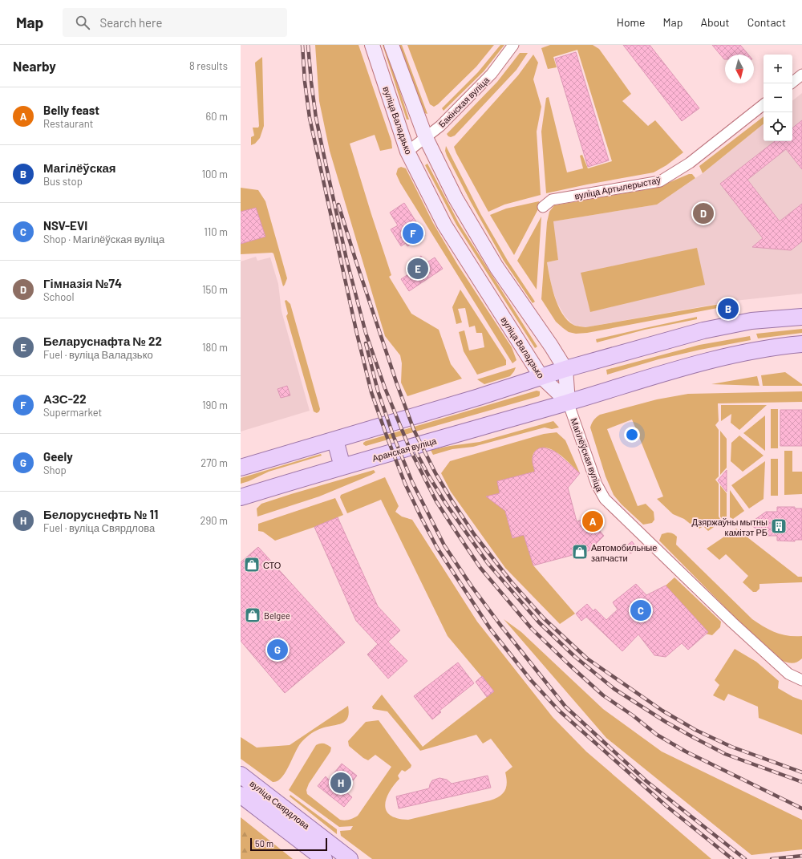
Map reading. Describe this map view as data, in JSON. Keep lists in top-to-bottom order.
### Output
{
  "streets": {
    "main road": ["вуліца Валадзько", "Аранская вуліца", "вуліца Свярдлова"],
    "street": ["Бакінская вуліца", "вуліца Артылерыстаў", "Магілёўская вуліца"]
  },
  "crossings": [
    ["Бакінская вуліца", "вуліца Валадзько"],
    ["вуліца Валадзько", "Аранская вуліца"],
    ["вуліца Валадзько", "Магілёўская вуліца"],
    ["Аранская вуліца", "Магілёўская вуліца"]
  ],
  "places": {
    "building": ["Дзяржаўны мытны камітэт РБ"],
    "shop": ["Автомобильные запчасти", "СТО", "Belgee"]
  },
  "scale_bar": "50 m",
  "north": "bottom",
  "page": {
    "header": "Map",
    "search": "Search here",
    "nav": [
      "Home",
      "Map",
      "About",
      "Contact"
    ],
    "heading": ["Nearby", "8 results"],
    "map_buttons": ["+", "−"],
    "list": [
      {
        "mark": "A",
        "name": "Belly feast",
        "note": "Restaurant",
        "value": "60 m"
      },
      {
        "mark": "B",
        "name": "Магілёўская",
        "note": "Bus stop",
        "value": "100 m"
      },
      {
        "mark": "C",
        "name": "NSV-EVI",
        "note": "Shop · Магілёўская вуліца",
        "value": "110 m"
      },
      {
        "mark": "D",
        "name": "Гімназія №74",
        "note": "School",
        "value": "150 m"
      },
      {
        "mark": "E",
        "name": "Беларуснафта № 22",
        "note": "Fuel · вуліца Валадзько",
        "value": "180 m"
      },
      {
        "mark": "F",
        "name": "АЗС-22",
        "note": "Supermarket",
        "value": "190 m"
      },
      {
        "mark": "G",
        "name": "Geely",
        "note": "Shop",
        "value": "270 m"
      },
      {
        "mark": "H",
        "name": "Белоруснефть № 11",
        "note": "Fuel · вуліца Свярдлова",
        "value": "290 m"
      }
    ],
    "pins": [
      "D",
      "F",
      "E",
      "B",
      "A",
      "C",
      "G",
      "H"
    ],
    "scale": "50 m"
  }
}
